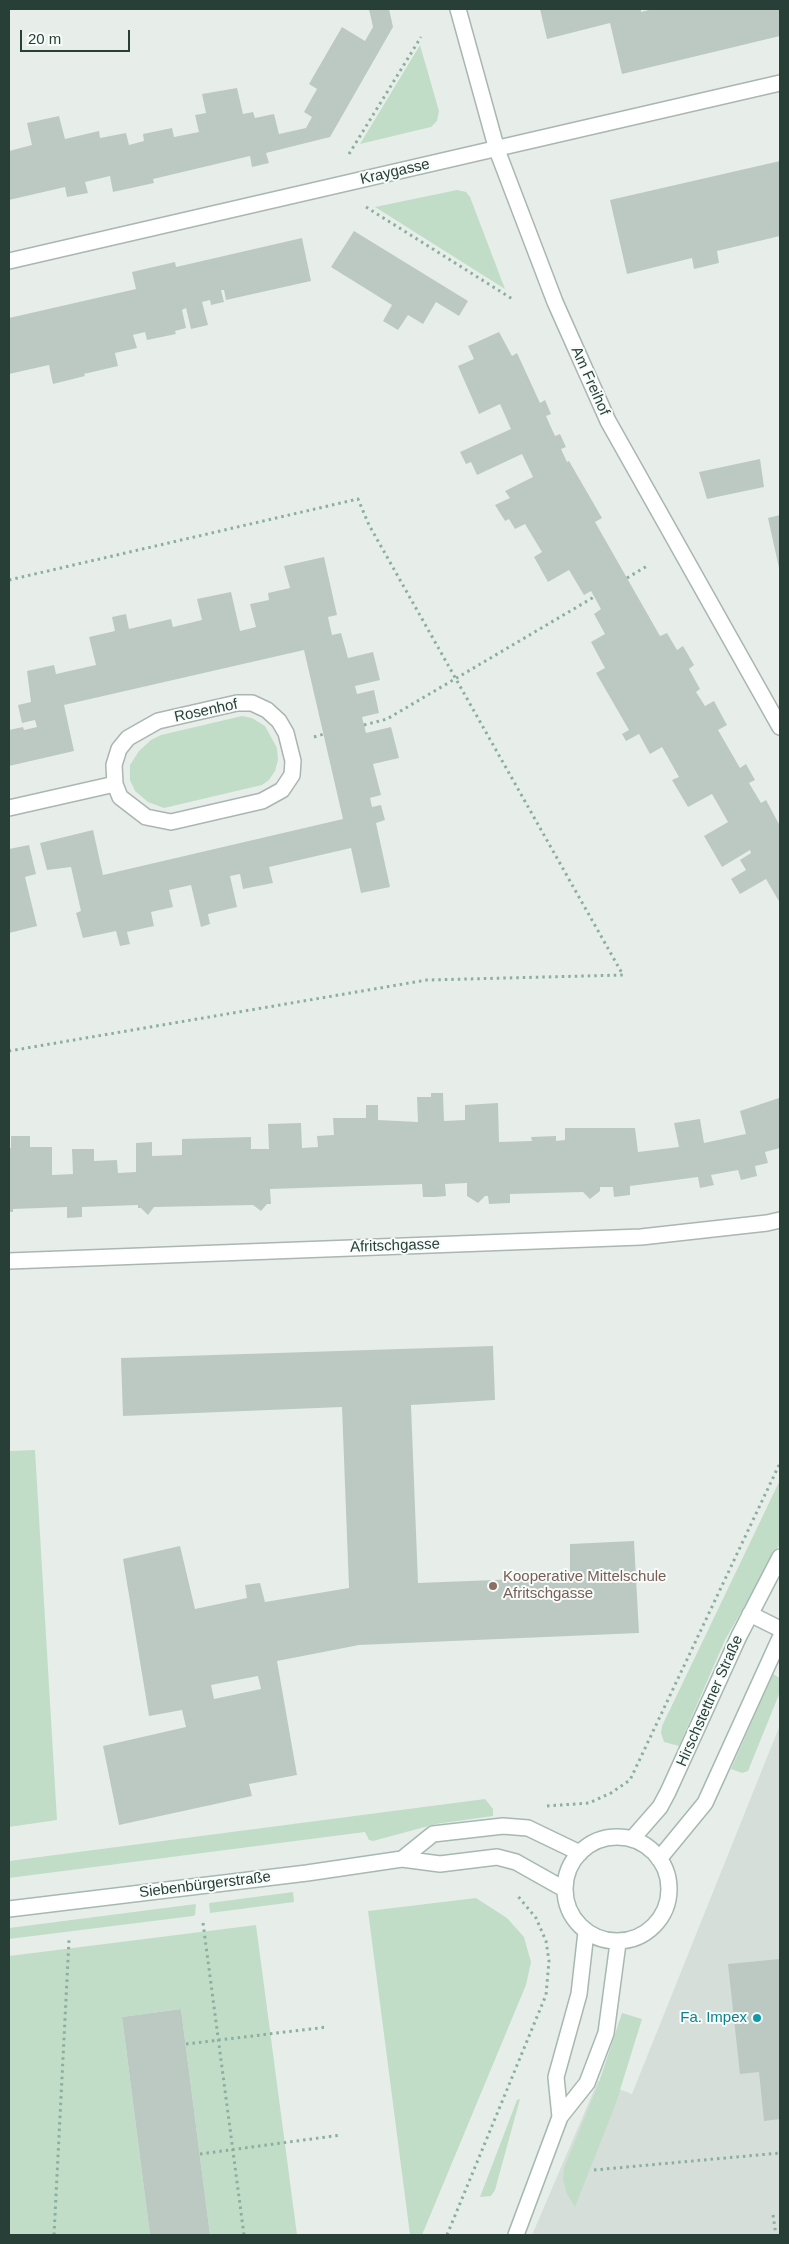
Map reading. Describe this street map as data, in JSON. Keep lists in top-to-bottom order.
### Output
{
  "streets": {
    "street": [
      "Kraygasse",
      "Am Freihof",
      "Rosenhof",
      "Afritschgasse",
      "Hirschstettner Straße",
      "Siebenbürgerstraße"
    ]
  },
  "crossings": [
    ["Kraygasse", "Am Freihof"],
    ["Hirschstettner Straße", "Siebenbürgerstraße"]
  ],
  "places": ["Kooperative Mittelschule Afritschgasse", "Fa. Impex"],
  "scale_bar": "20 m"
}
